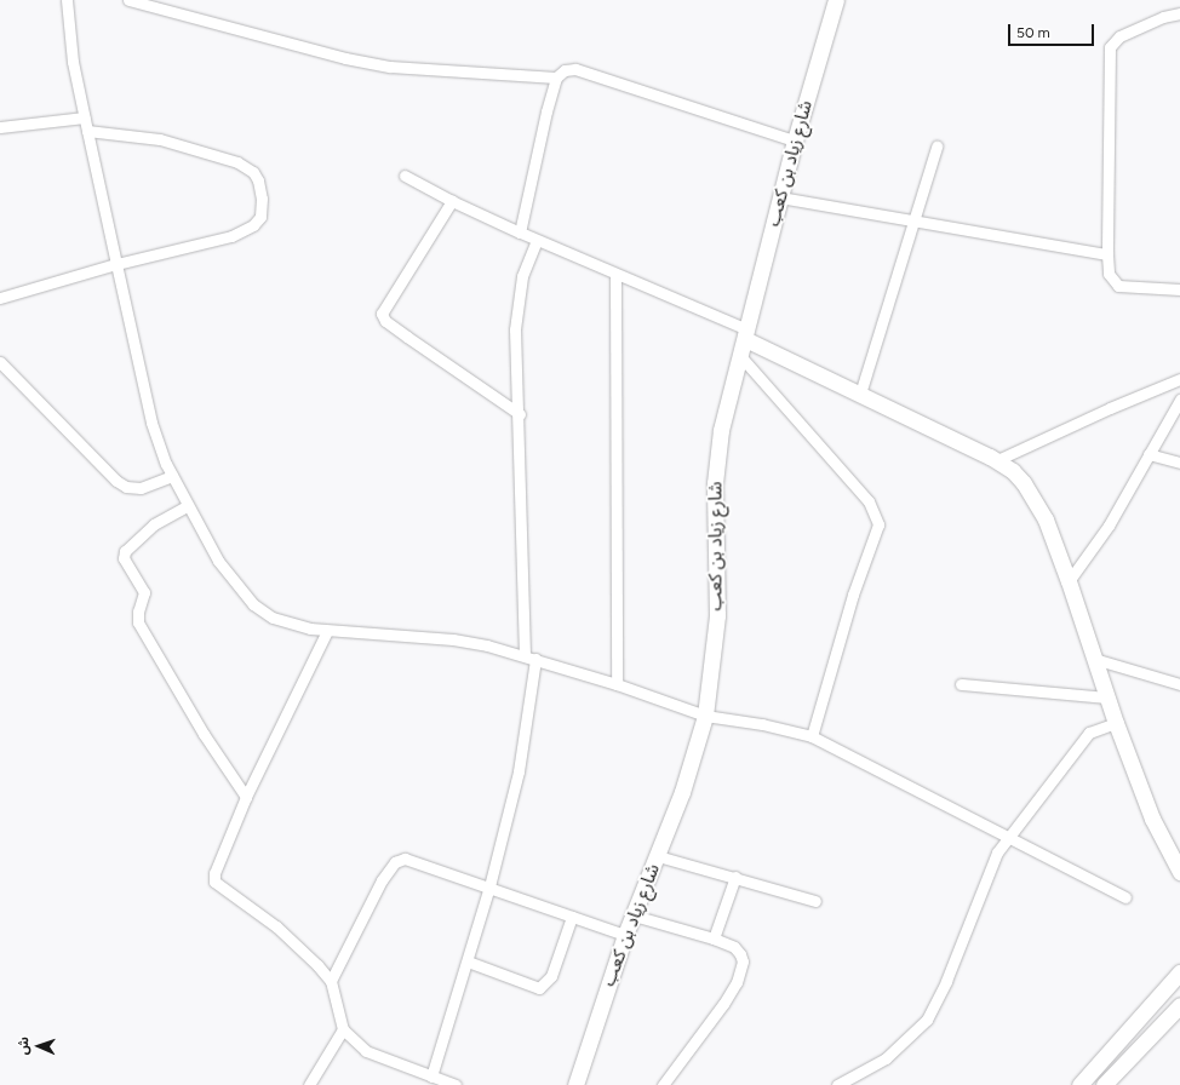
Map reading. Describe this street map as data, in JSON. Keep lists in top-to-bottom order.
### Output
{
  "streets": {
    "street": ["شارع زياد بن كعب"]
  },
  "scale_bar": "50 m",
  "north": "left"
}
